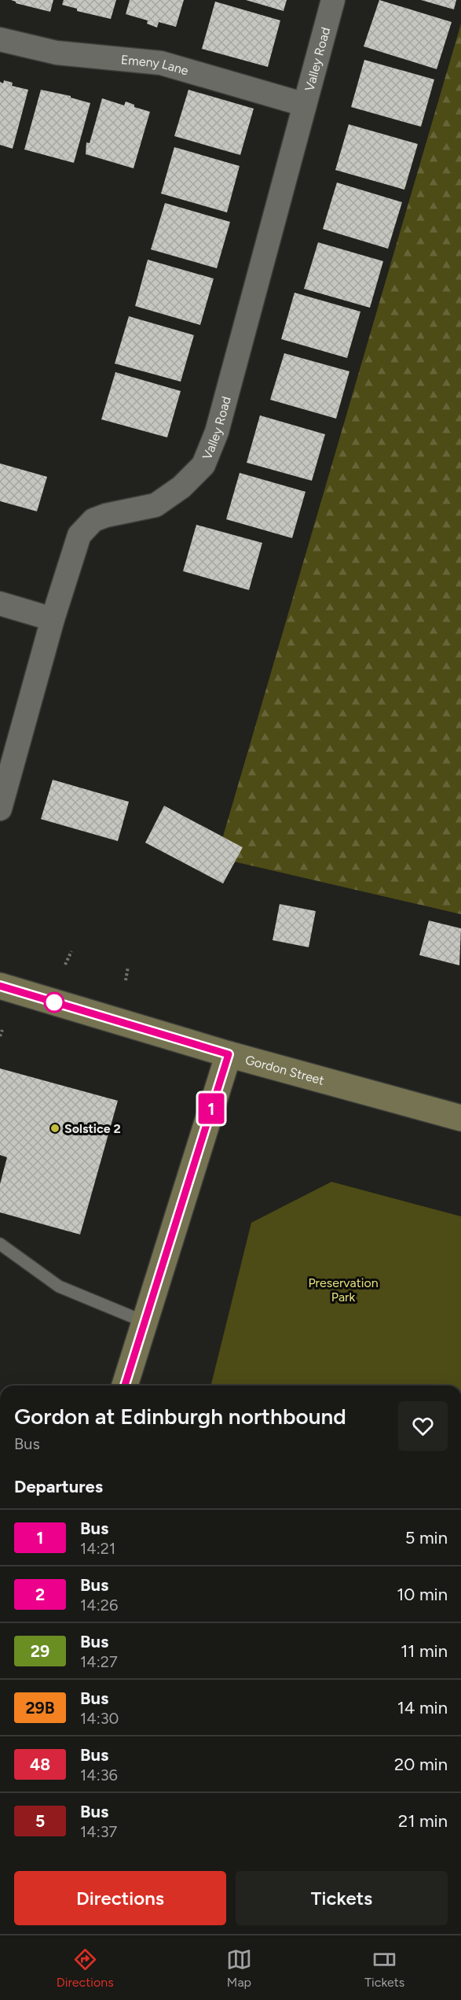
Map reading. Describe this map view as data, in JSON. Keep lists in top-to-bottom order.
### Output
{
  "streets": {
    "main road": ["Gordon Street"],
    "street": ["Valley Road", "Emeny Lane"]
  },
  "crossings": [
    ["Valley Road", "Emeny Lane"]
  ],
  "parks": ["Preservation Park"],
  "places": ["Solstice 2"],
  "lines": ["bus line 1"],
  "page": {
    "on_map": "1",
    "heading": [
      ["Gordon at Edinburgh northbound", "Bus"],
      "Departures"
    ],
    "list": [
      {
        "mark": "1",
        "name": "Bus",
        "note": "14:21",
        "value": "5 min"
      },
      {
        "mark": "2",
        "name": "Bus",
        "note": "14:26",
        "value": "10 min"
      },
      {
        "mark": "29",
        "name": "Bus",
        "note": "14:27",
        "value": "11 min"
      },
      {
        "mark": "29B",
        "name": "Bus",
        "note": "14:30",
        "value": "14 min"
      },
      {
        "mark": "48",
        "name": "Bus",
        "note": "14:36",
        "value": "20 min"
      },
      {
        "mark": "5",
        "name": "Bus",
        "note": "14:37",
        "value": "21 min"
      }
    ],
    "buttons": ["Directions", "Tickets"],
    "tabs": ["Directions", "Map", "Tickets"]
  }
}
